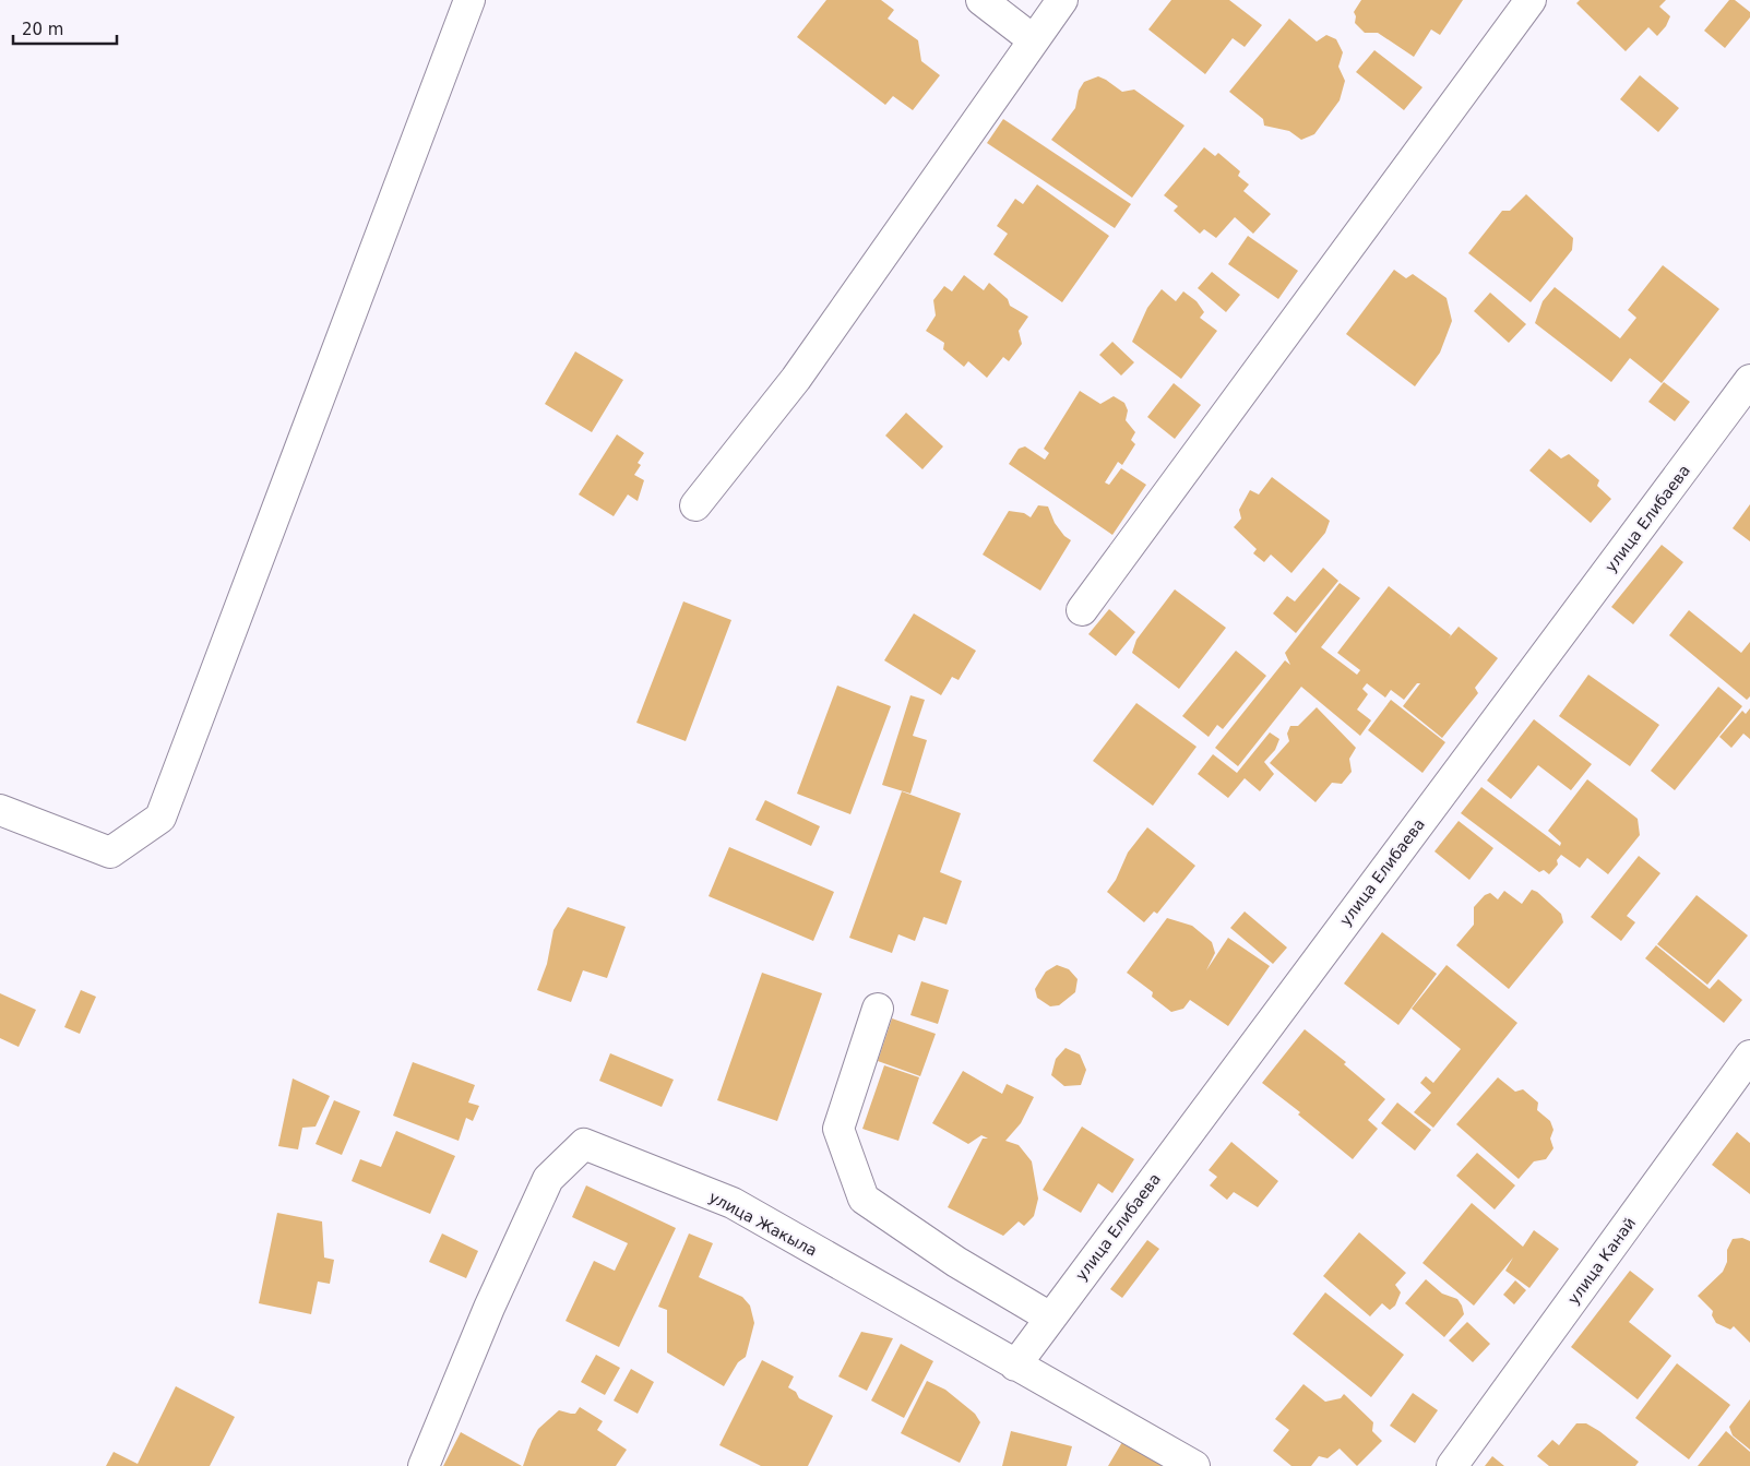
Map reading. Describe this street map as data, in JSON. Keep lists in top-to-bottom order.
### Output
{
  "streets": {
    "street": ["улица Елибаева", "улица Жакыла", "улица Канай"]
  },
  "crossings": [
    ["улица Елибаева", "улица Жакыла"]
  ],
  "scale_bar": "20 m"
}
